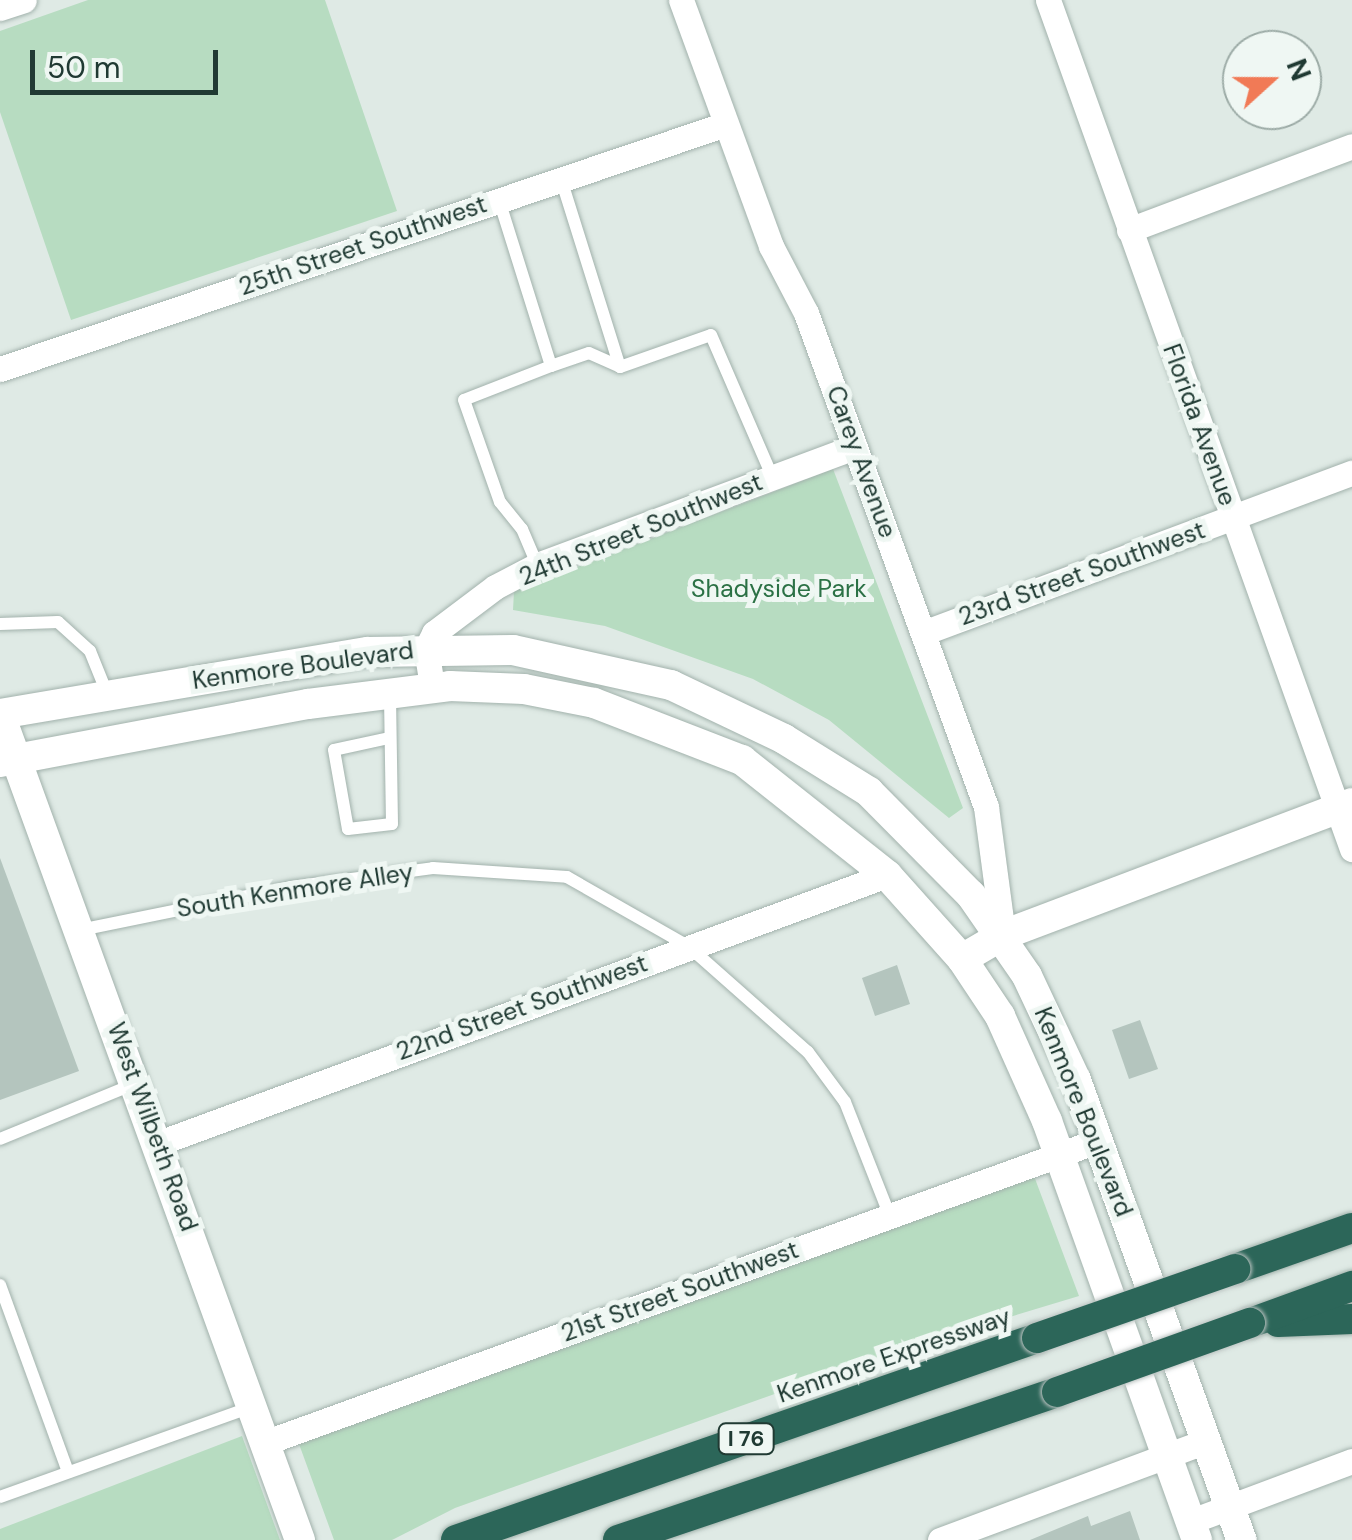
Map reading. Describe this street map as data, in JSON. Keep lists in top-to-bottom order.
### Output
{
  "streets": {
    "highway": ["Kenmore Expressway", "I 76"],
    "main road": ["Kenmore Boulevard", "West Wilbeth Road"],
    "street": [
      "25th Street Southwest",
      "Florida Avenue",
      "Carey Avenue",
      "24th Street Southwest",
      "23rd Street Southwest",
      "22nd Street Southwest",
      "21st Street Southwest"
    ],
    "lane": ["South Kenmore Alley"]
  },
  "crossings": [
    ["25th Street Southwest", "Carey Avenue"],
    ["Florida Avenue", "23rd Street Southwest"],
    ["Carey Avenue", "24th Street Southwest"],
    ["Carey Avenue", "23rd Street Southwest"],
    ["Carey Avenue", "Kenmore Boulevard"],
    ["24th Street Southwest", "Kenmore Boulevard"],
    ["Kenmore Boulevard", "22nd Street Southwest"],
    ["Kenmore Boulevard", "West Wilbeth Road"],
    ["Kenmore Boulevard", "21st Street Southwest"],
    ["South Kenmore Alley", "22nd Street Southwest"],
    ["South Kenmore Alley", "West Wilbeth Road"],
    ["South Kenmore Alley", "21st Street Southwest"],
    ["22nd Street Southwest", "West Wilbeth Road"],
    ["West Wilbeth Road", "21st Street Southwest"]
  ],
  "parks": ["Shadyside Park"],
  "scale_bar": "50 m",
  "north": "right"
}
